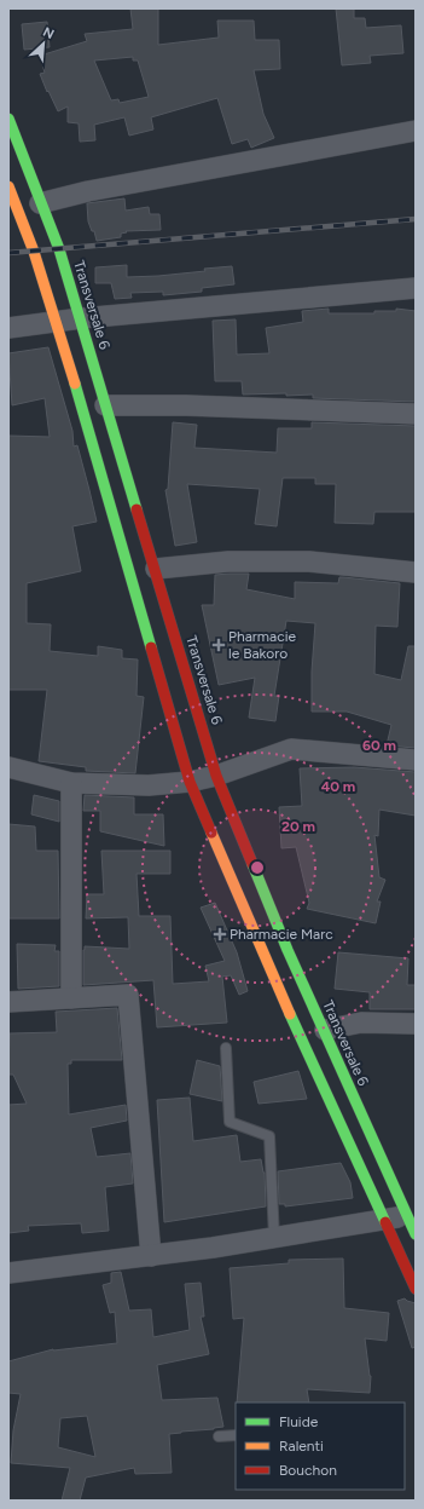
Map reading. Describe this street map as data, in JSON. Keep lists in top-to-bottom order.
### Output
{
  "streets": {
    "main road": ["Transversale 6"]
  },
  "places": {
    "health": ["Pharmacie le Bakoro", "Pharmacie Marc"]
  },
  "legend": ["Fluide", "Ralenti", "Bouchon"],
  "north": "top right",
  "rings": ["60 m", "40 m", "20 m"]
}
